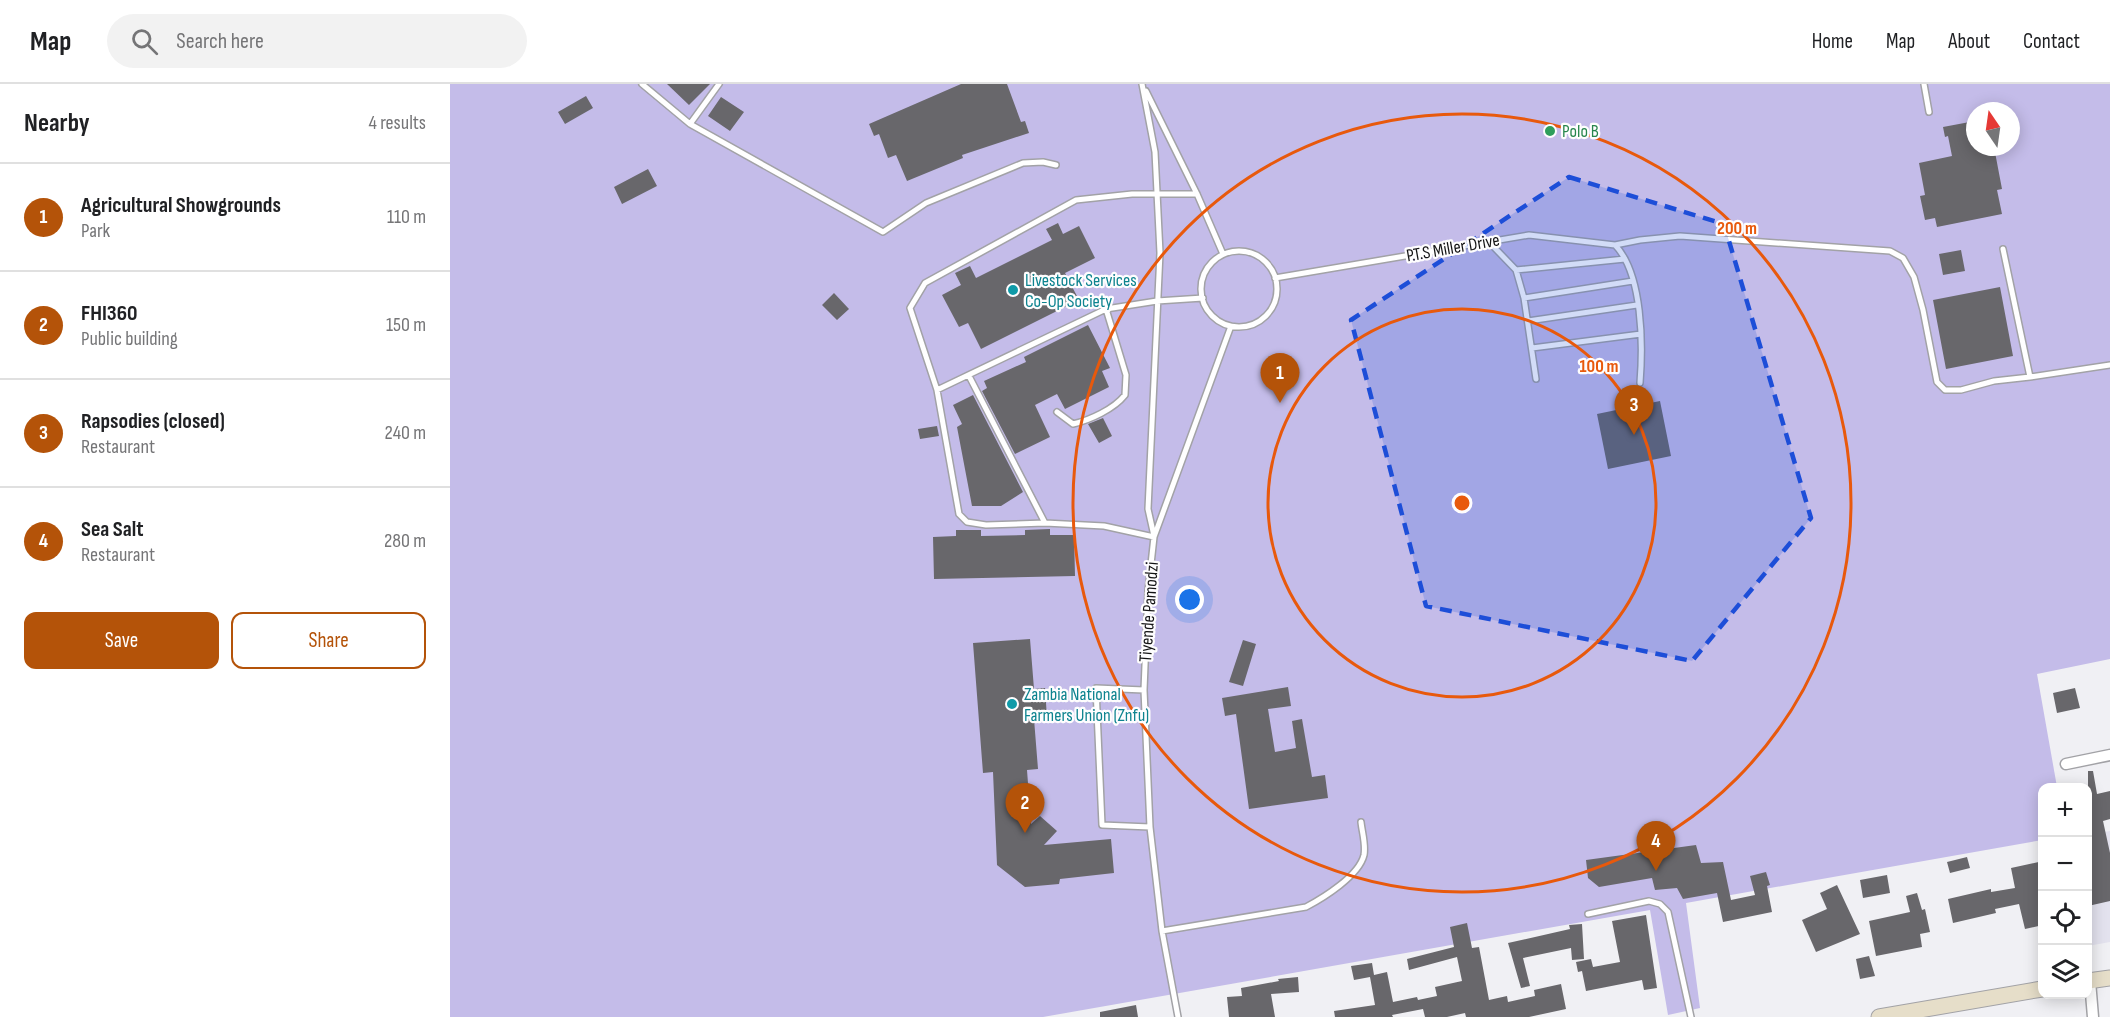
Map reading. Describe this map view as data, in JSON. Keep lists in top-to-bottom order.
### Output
{
  "streets": {
    "lane": ["P.T.S Miller Drive", "Tiyende Pamodzi"]
  },
  "crossings": [
    ["P.T.S Miller Drive", "Tiyende Pamodzi"]
  ],
  "places": ["Polo B", "Livestock Services Co-Op Society", "Zambia National Farmers Union (Znfu)"],
  "north": "top",
  "page": {
    "header": "Map",
    "search": "Search here",
    "nav": [
      "Home",
      "Map",
      "About",
      "Contact"
    ],
    "heading": ["Nearby", "4 results"],
    "list": [
      {
        "mark": "1",
        "name": "Agricultural Showgrounds",
        "note": "Park",
        "value": "110 m"
      },
      {
        "mark": "2",
        "name": "FHI360",
        "note": "Public building",
        "value": "150 m"
      },
      {
        "mark": "3",
        "name": "Rapsodies (closed)",
        "note": "Restaurant",
        "value": "240 m"
      },
      {
        "mark": "4",
        "name": "Sea Salt",
        "note": "Restaurant",
        "value": "280 m"
      }
    ],
    "pins": [
      "1",
      "3",
      "2",
      "4"
    ],
    "buttons": ["Save", "Share"],
    "map_buttons": ["+", "−"]
  },
  "rings": ["200 m", "100 m"]
}
